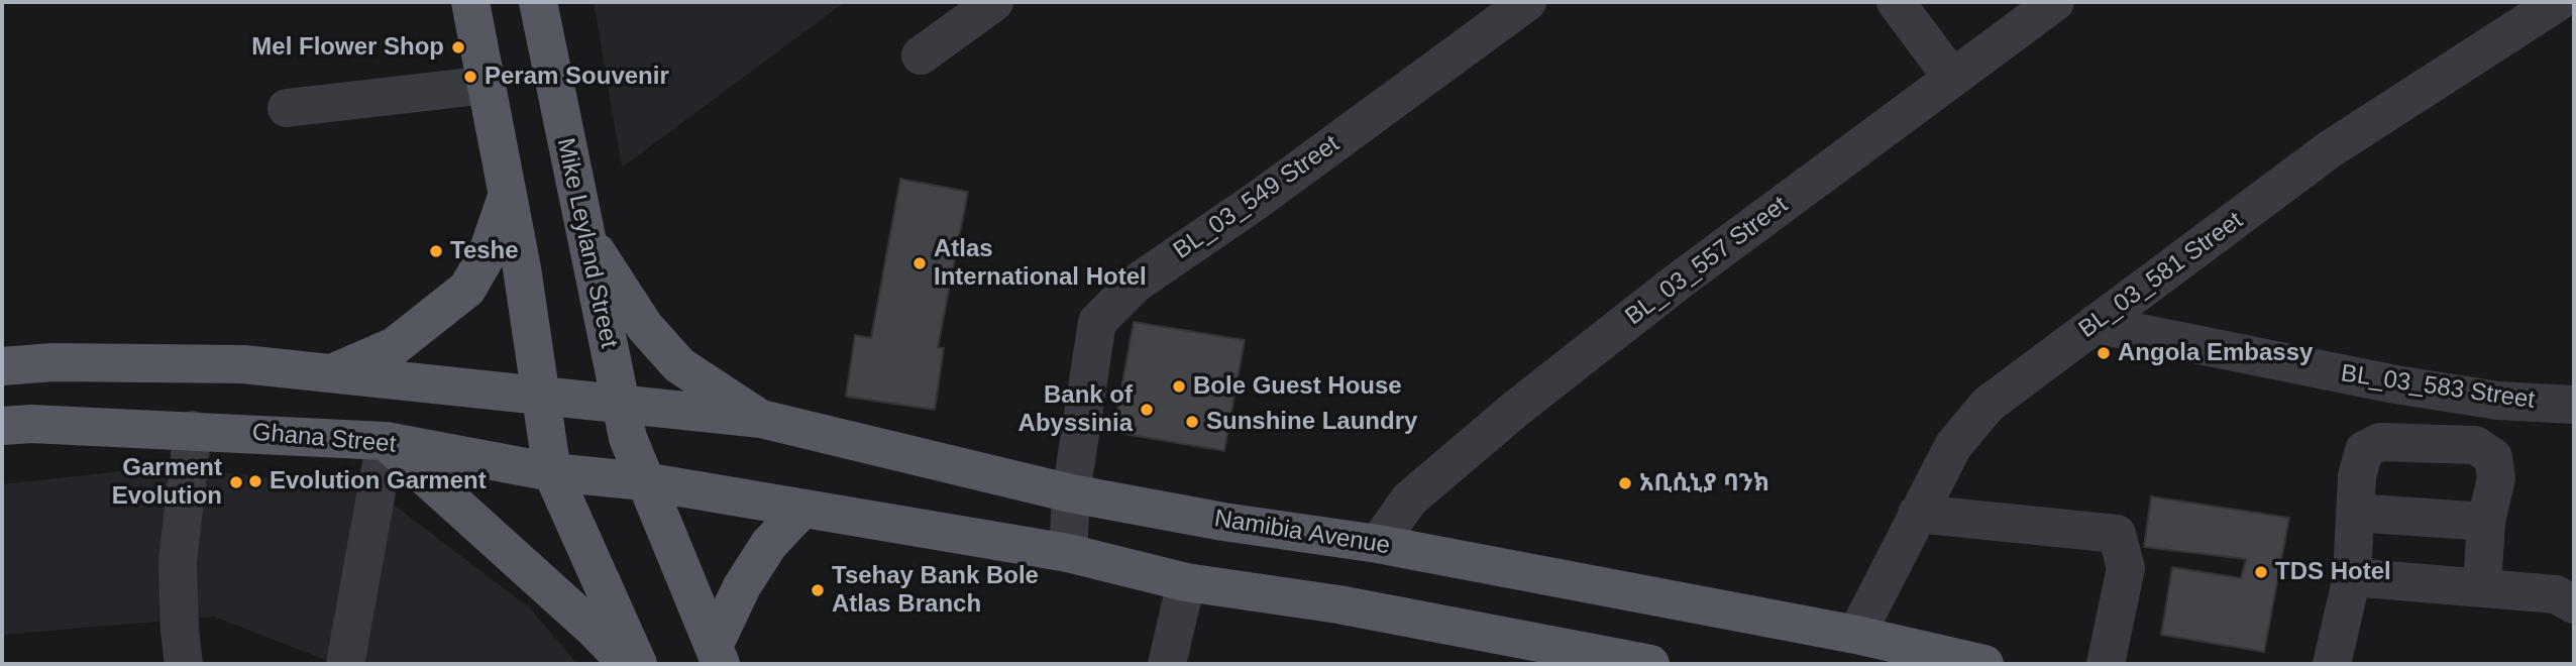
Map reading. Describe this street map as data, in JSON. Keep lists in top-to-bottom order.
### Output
{
  "streets": {
    "main road": ["Mike Leyland Street", "Ghana Street", "Namibia Avenue"],
    "street": [
      "BL_03_549 Street",
      "BL_03_557 Street",
      "BL_03_581 Street",
      "BL_03_583 Street"
    ]
  },
  "crossings": [
    ["BL_03_549 Street", "Namibia Avenue"],
    ["Mike Leyland Street", "Ghana Street"],
    ["Mike Leyland Street", "Namibia Avenue"],
    ["BL_03_557 Street", "Namibia Avenue"],
    ["BL_03_581 Street", "BL_03_583 Street"],
    ["BL_03_581 Street", "Namibia Avenue"]
  ],
  "places": [
    "Mel Flower Shop",
    "Peram Souvenir",
    "Teshe",
    "Atlas International Hotel",
    "Angola Embassy",
    "Bole Guest House",
    "Bank of Abyssinia",
    "Sunshine Laundry",
    "Evolution Garment",
    "Garment Evolution",
    "አቢሲኒያ ባንክ",
    "TDS Hotel",
    "Tsehay Bank Bole Atlas Branch"
  ]
}
